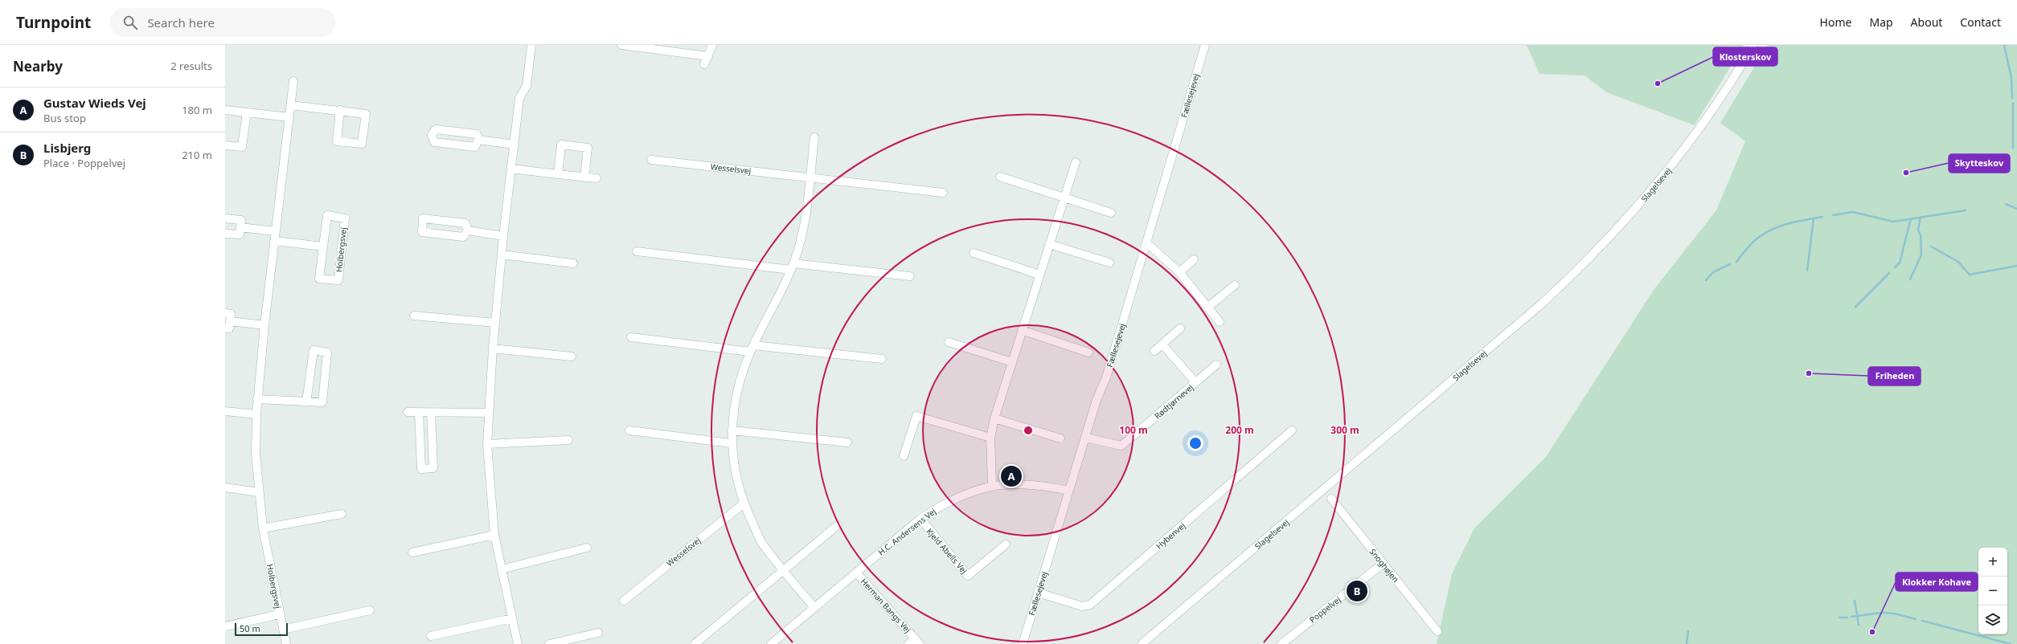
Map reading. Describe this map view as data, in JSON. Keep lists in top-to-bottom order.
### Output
{
  "streets": {
    "street": [
      "Fællesejevej",
      "Wesselsvej",
      "Slagelsevej",
      "Holbergsvej",
      "Rødtjørnevej",
      "H.C. Andersens Vej",
      "Hybenvej",
      "Kjeld Abells Vej",
      "Snoghøjen",
      "Herman Bangs Vej",
      "Poppelvej"
    ]
  },
  "crossings": [
    ["Fællesejevej", "Rødtjørnevej"],
    ["Fællesejevej", "H.C. Andersens Vej"],
    ["Fællesejevej", "Hybenvej"],
    ["H.C. Andersens Vej", "Kjeld Abells Vej"],
    ["H.C. Andersens Vej", "Herman Bangs Vej"],
    ["Snoghøjen", "Poppelvej"]
  ],
  "places": [
    "Klosterskov",
    "Skytteskov",
    "Friheden",
    "Klokker Kohave"
  ],
  "scale_bar": "50 m",
  "page": {
    "header": "Turnpoint",
    "search": "Search here",
    "nav": [
      "Home",
      "Map",
      "About",
      "Contact"
    ],
    "heading": ["Nearby", "2 results"],
    "list": [
      {
        "mark": "A",
        "name": "Gustav Wieds Vej",
        "note": "Bus stop",
        "value": "180 m"
      },
      {
        "mark": "B",
        "name": "Lisbjerg",
        "note": "Place · Poppelvej",
        "value": "210 m"
      }
    ],
    "pins": ["A", "B"],
    "map_buttons": ["+", "−"],
    "scale": "50 m"
  },
  "rings": ["100 m", "200 m", "300 m"]
}
